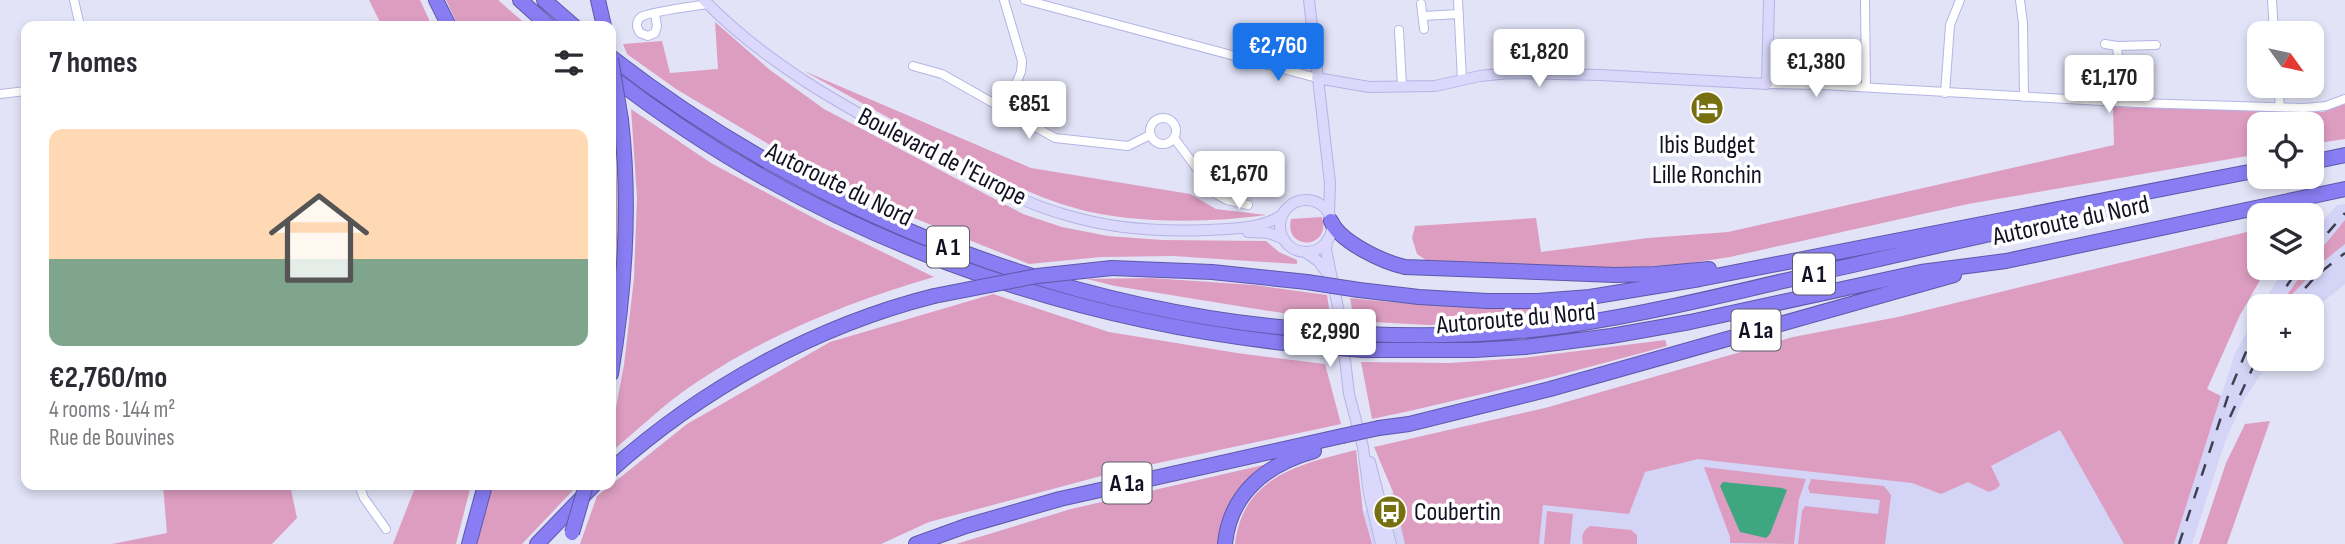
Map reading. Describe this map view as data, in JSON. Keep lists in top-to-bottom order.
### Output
{
  "streets": {
    "highway": ["Autoroute du Nord", "A 1", "A 1a"],
    "street": ["Boulevard de l'Europe"]
  },
  "crossings": [
    ["Autoroute du Nord", "A 1a"]
  ],
  "places": {
    "hotel": ["Ibis Budget Lille Ronchin"],
    "bus stop": ["Coubertin"]
  },
  "north": "bottom right",
  "page": {
    "map_buttons": "+",
    "heading": "7 homes",
    "price": [
      "€2,760",
      "€1,820",
      "€1,380",
      "€1,170",
      "€851",
      "€1,670",
      "€2,990"
    ],
    "list": [
      {
        "name": "€2,760/mo",
        "note": "4 rooms · 144 m² · Rue de Bouvines"
      }
    ]
  }
}
